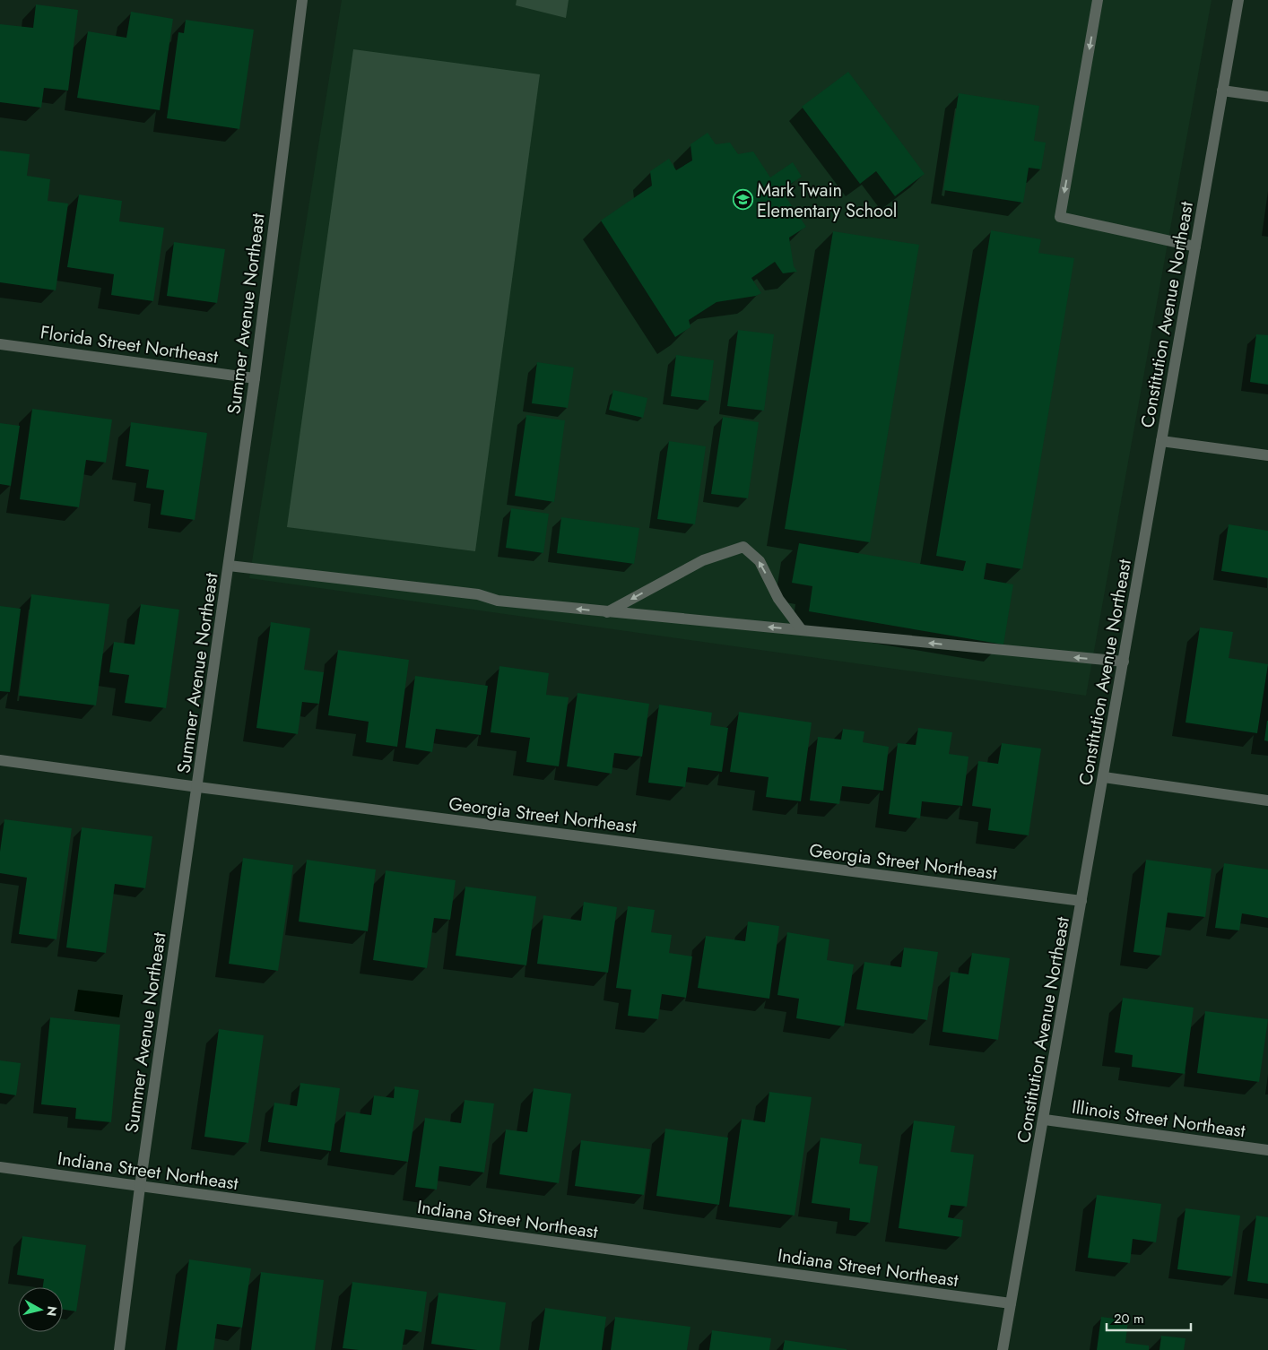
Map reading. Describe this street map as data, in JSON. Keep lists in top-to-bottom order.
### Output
{
  "streets": {
    "street": [
      "Summer Avenue Northeast",
      "Constitution Avenue Northeast",
      "Florida Street Northeast",
      "Georgia Street Northeast",
      "Illinois Street Northeast",
      "Indiana Street Northeast"
    ]
  },
  "crossings": [
    ["Summer Avenue Northeast", "Florida Street Northeast"],
    ["Summer Avenue Northeast", "Georgia Street Northeast"],
    ["Summer Avenue Northeast", "Indiana Street Northeast"],
    ["Constitution Avenue Northeast", "Georgia Street Northeast"],
    ["Constitution Avenue Northeast", "Illinois Street Northeast"],
    ["Constitution Avenue Northeast", "Indiana Street Northeast"]
  ],
  "places": {
    "school or university": ["Mark Twain Elementary School"]
  },
  "scale_bar": "20 m",
  "north": "right"
}
